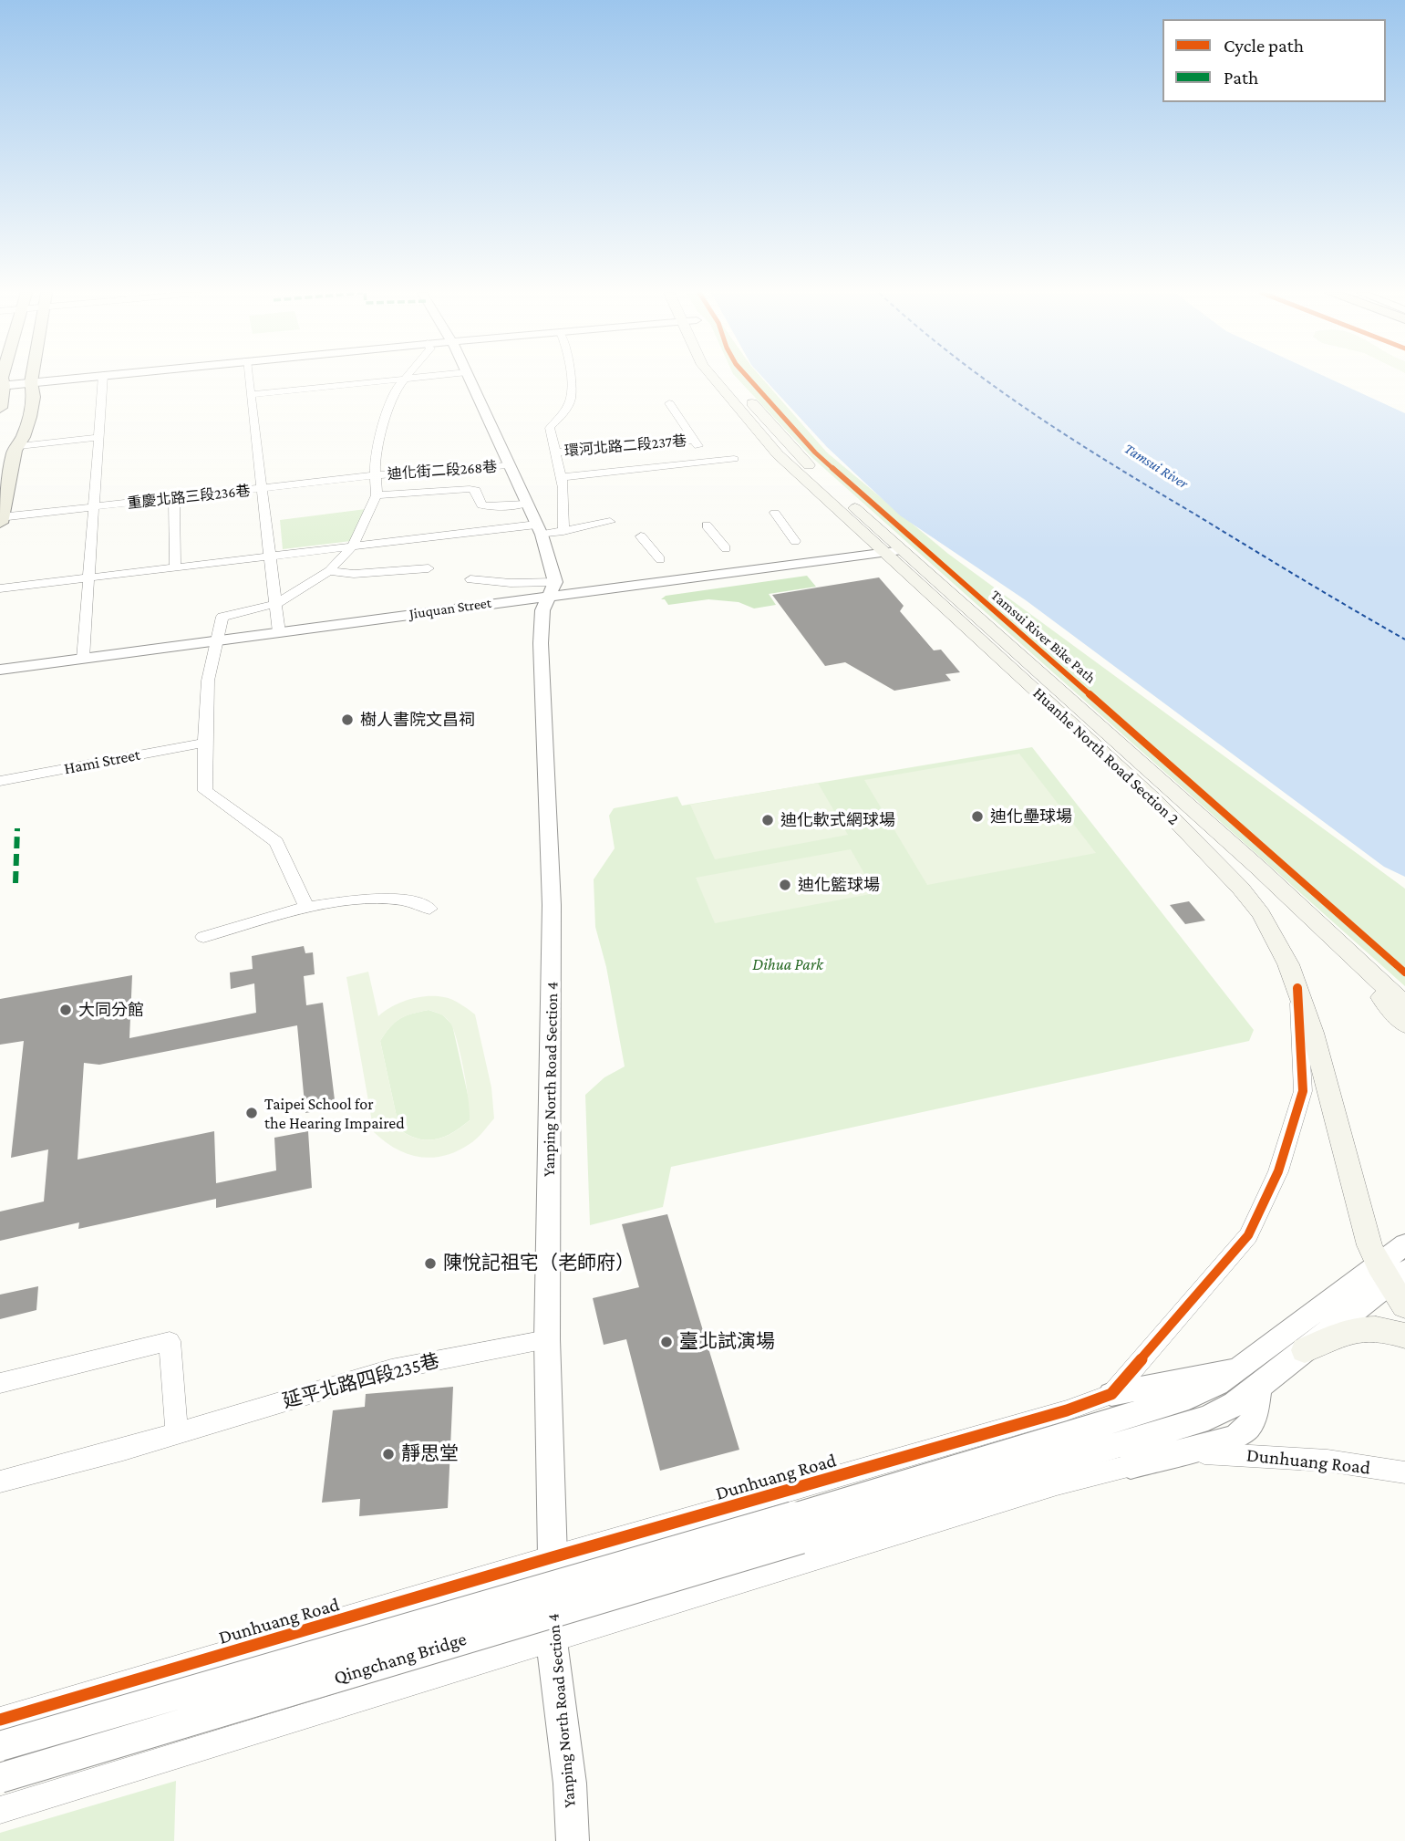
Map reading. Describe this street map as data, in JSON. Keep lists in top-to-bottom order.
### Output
{
  "streets": {
    "main road": ["Huanhe North Road Section 2"],
    "street": [
      "環河北路二段237巷",
      "迪化街二段268巷",
      "重慶北路三段236巷",
      "Jiuquan Street",
      "Hami Street",
      "Yanping North Road Section 4",
      "延平北路四段235巷",
      "Dunhuang Road",
      "Qingchang Bridge"
    ],
    "cycle path": ["Tamsui River Bike Path"]
  },
  "crossings": [
    ["迪化街二段268巷", "重慶北路三段236巷"],
    ["迪化街二段268巷", "Yanping North Road Section 4"],
    ["Jiuquan Street", "Huanhe North Road Section 2"],
    ["Jiuquan Street", "Yanping North Road Section 4"],
    ["Huanhe North Road Section 2", "Dunhuang Road"],
    ["Yanping North Road Section 4", "延平北路四段235巷"],
    ["Yanping North Road Section 4", "Dunhuang Road"]
  ],
  "water": ["Tamsui River"],
  "parks": ["Dihua Park"],
  "places": [
    "樹人書院文昌祠",
    "迪化壘球場",
    "迪化軟式網球場",
    "迪化籃球場",
    "大同分館",
    "Taipei School for the Hearing Impaired",
    "陳悅記祖宅（老師府）",
    "臺北試演場",
    "靜思堂"
  ],
  "legend": ["Cycle path", "Path"]
}
